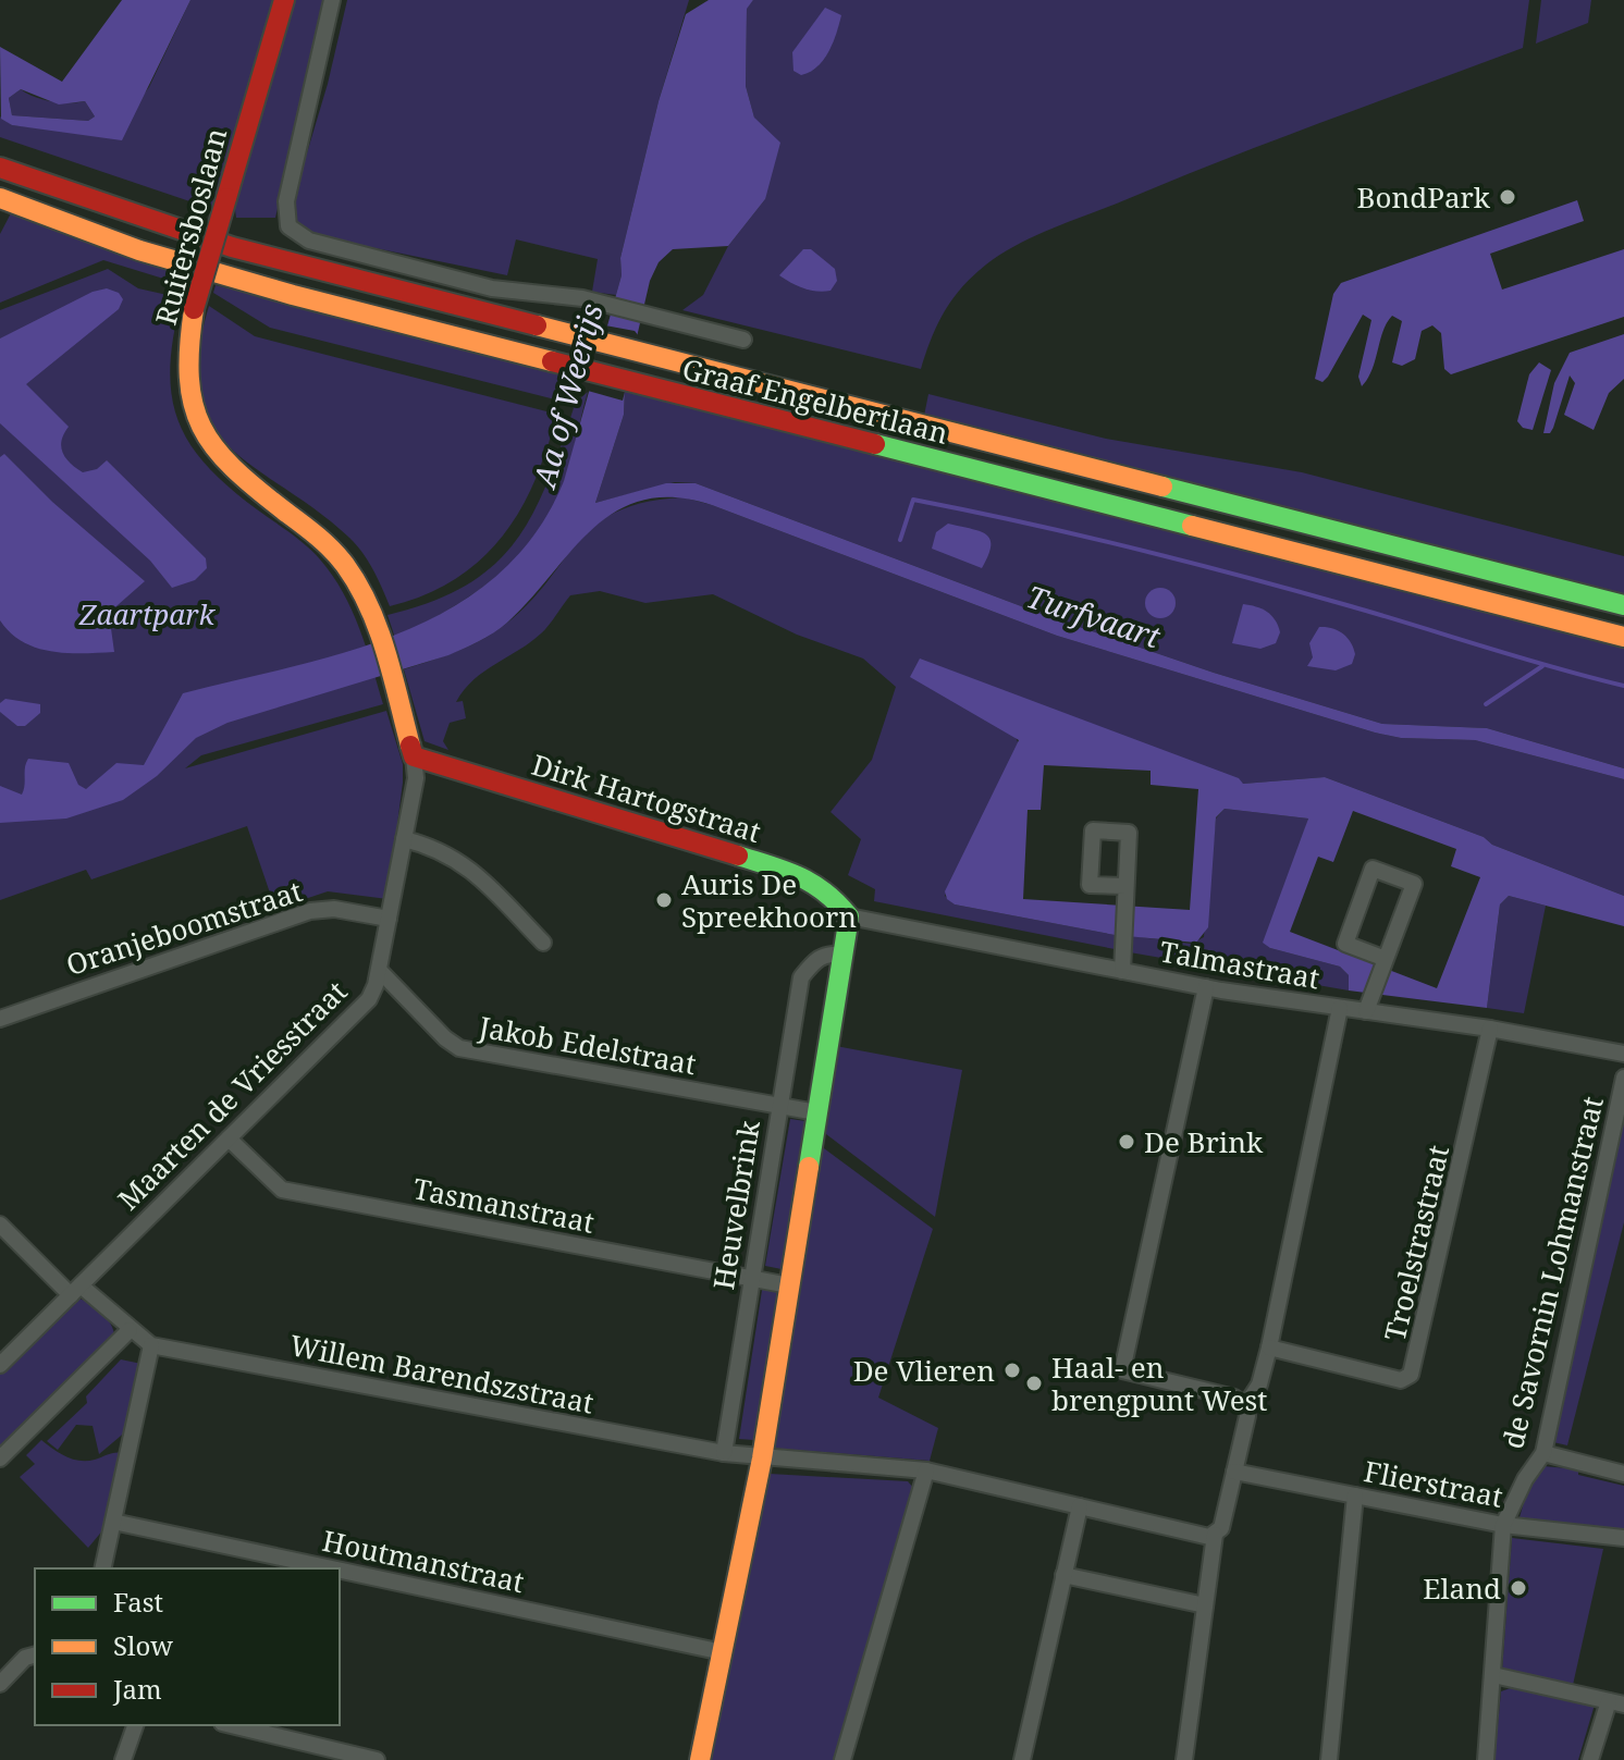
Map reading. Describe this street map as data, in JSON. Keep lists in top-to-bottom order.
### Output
{
  "streets": {
    "main road": [
      "Ruitersboslaan",
      "Graaf Engelbertlaan",
      "Dirk Hartogstraat",
      "Maarten de Vriesstraat"
    ],
    "street": [
      "Oranjeboomstraat",
      "Talmastraat",
      "Jakob Edelstraat",
      "Tasmanstraat",
      "Heuvelbrink",
      "Troelstrastraat",
      "de Savornin Lohmanstraat",
      "Willem Barendszstraat",
      "Flierstraat",
      "Houtmanstraat"
    ]
  },
  "crossings": [
    ["Ruitersboslaan", "Maarten de Vriesstraat"],
    ["Dirk Hartogstraat", "Talmastraat"],
    ["Dirk Hartogstraat", "Maarten de Vriesstraat"],
    ["Oranjeboomstraat", "Maarten de Vriesstraat"],
    ["Talmastraat", "Troelstrastraat"],
    ["Jakob Edelstraat", "Maarten de Vriesstraat"],
    ["Jakob Edelstraat", "Heuvelbrink"],
    ["Maarten de Vriesstraat", "Tasmanstraat"],
    ["Tasmanstraat", "Heuvelbrink"],
    ["Heuvelbrink", "Willem Barendszstraat"],
    ["de Savornin Lohmanstraat", "Flierstraat"]
  ],
  "water": ["Aa of Weerijs", "Turfvaart"],
  "parks": ["Zaartpark"],
  "places": [
    "BondPark",
    "Auris De Spreekhoorn",
    "De Brink",
    "De Vlieren",
    "Haal- en brengpunt West",
    "Eland"
  ],
  "legend": ["Fast", "Slow", "Jam"]
}
